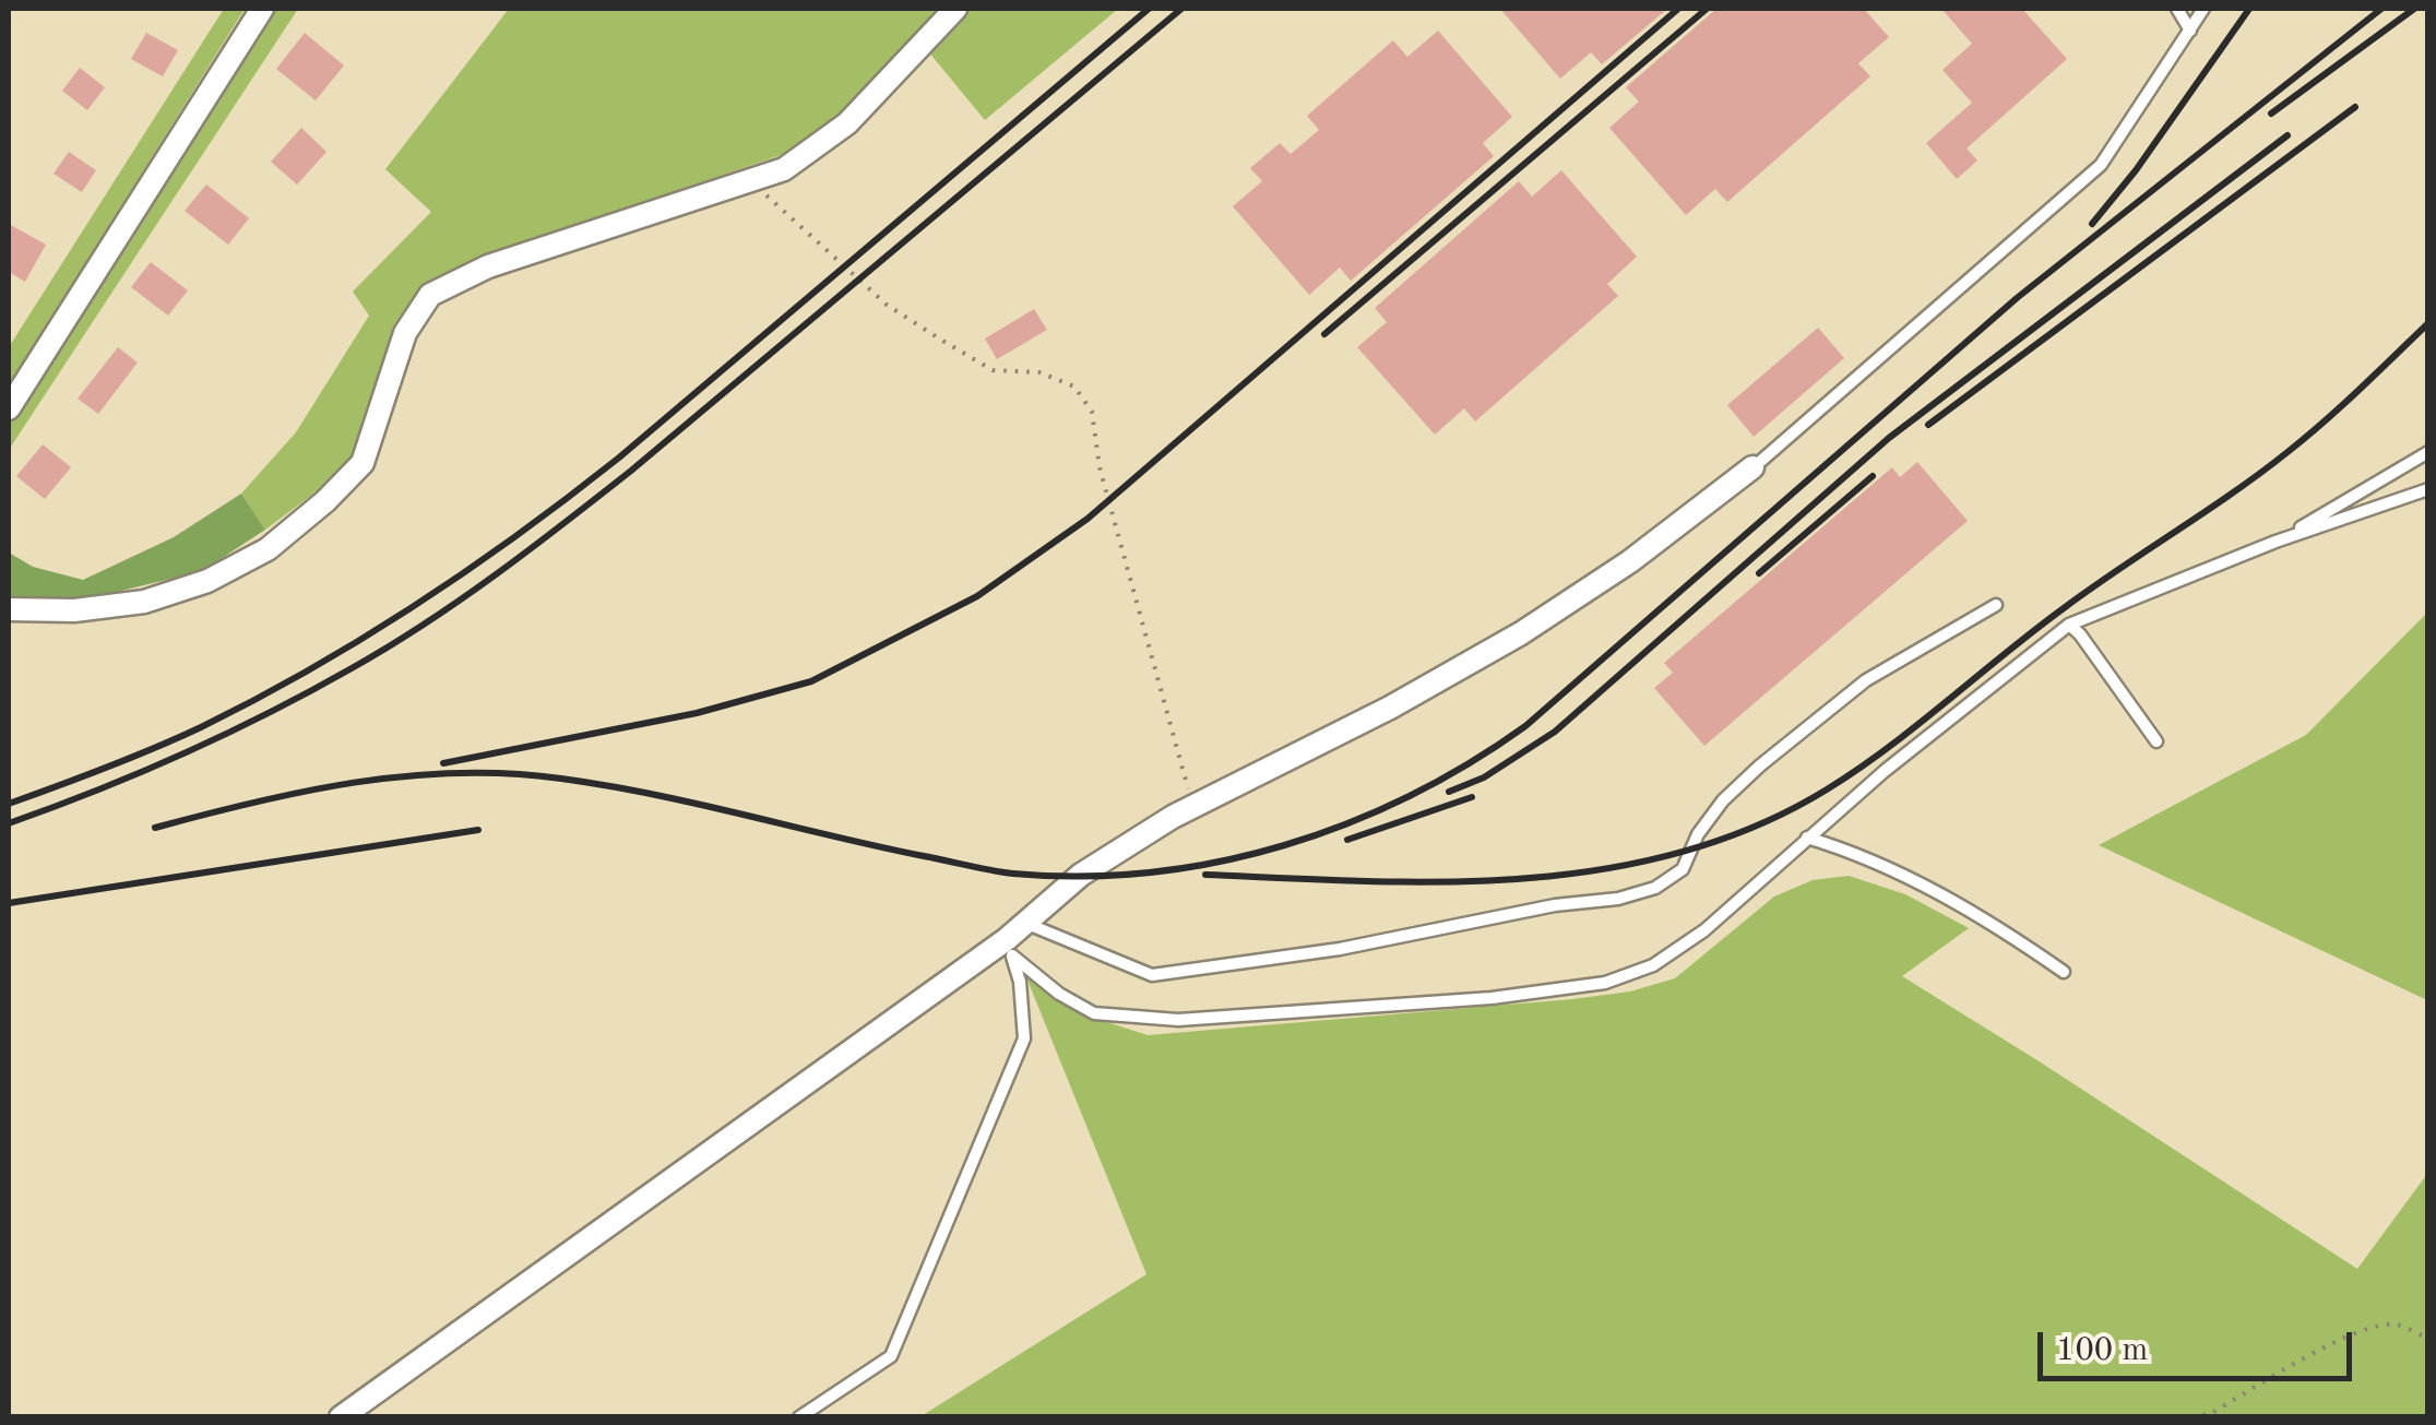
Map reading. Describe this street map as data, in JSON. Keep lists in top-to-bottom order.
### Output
{
  "scale_bar": "100 m"
}
